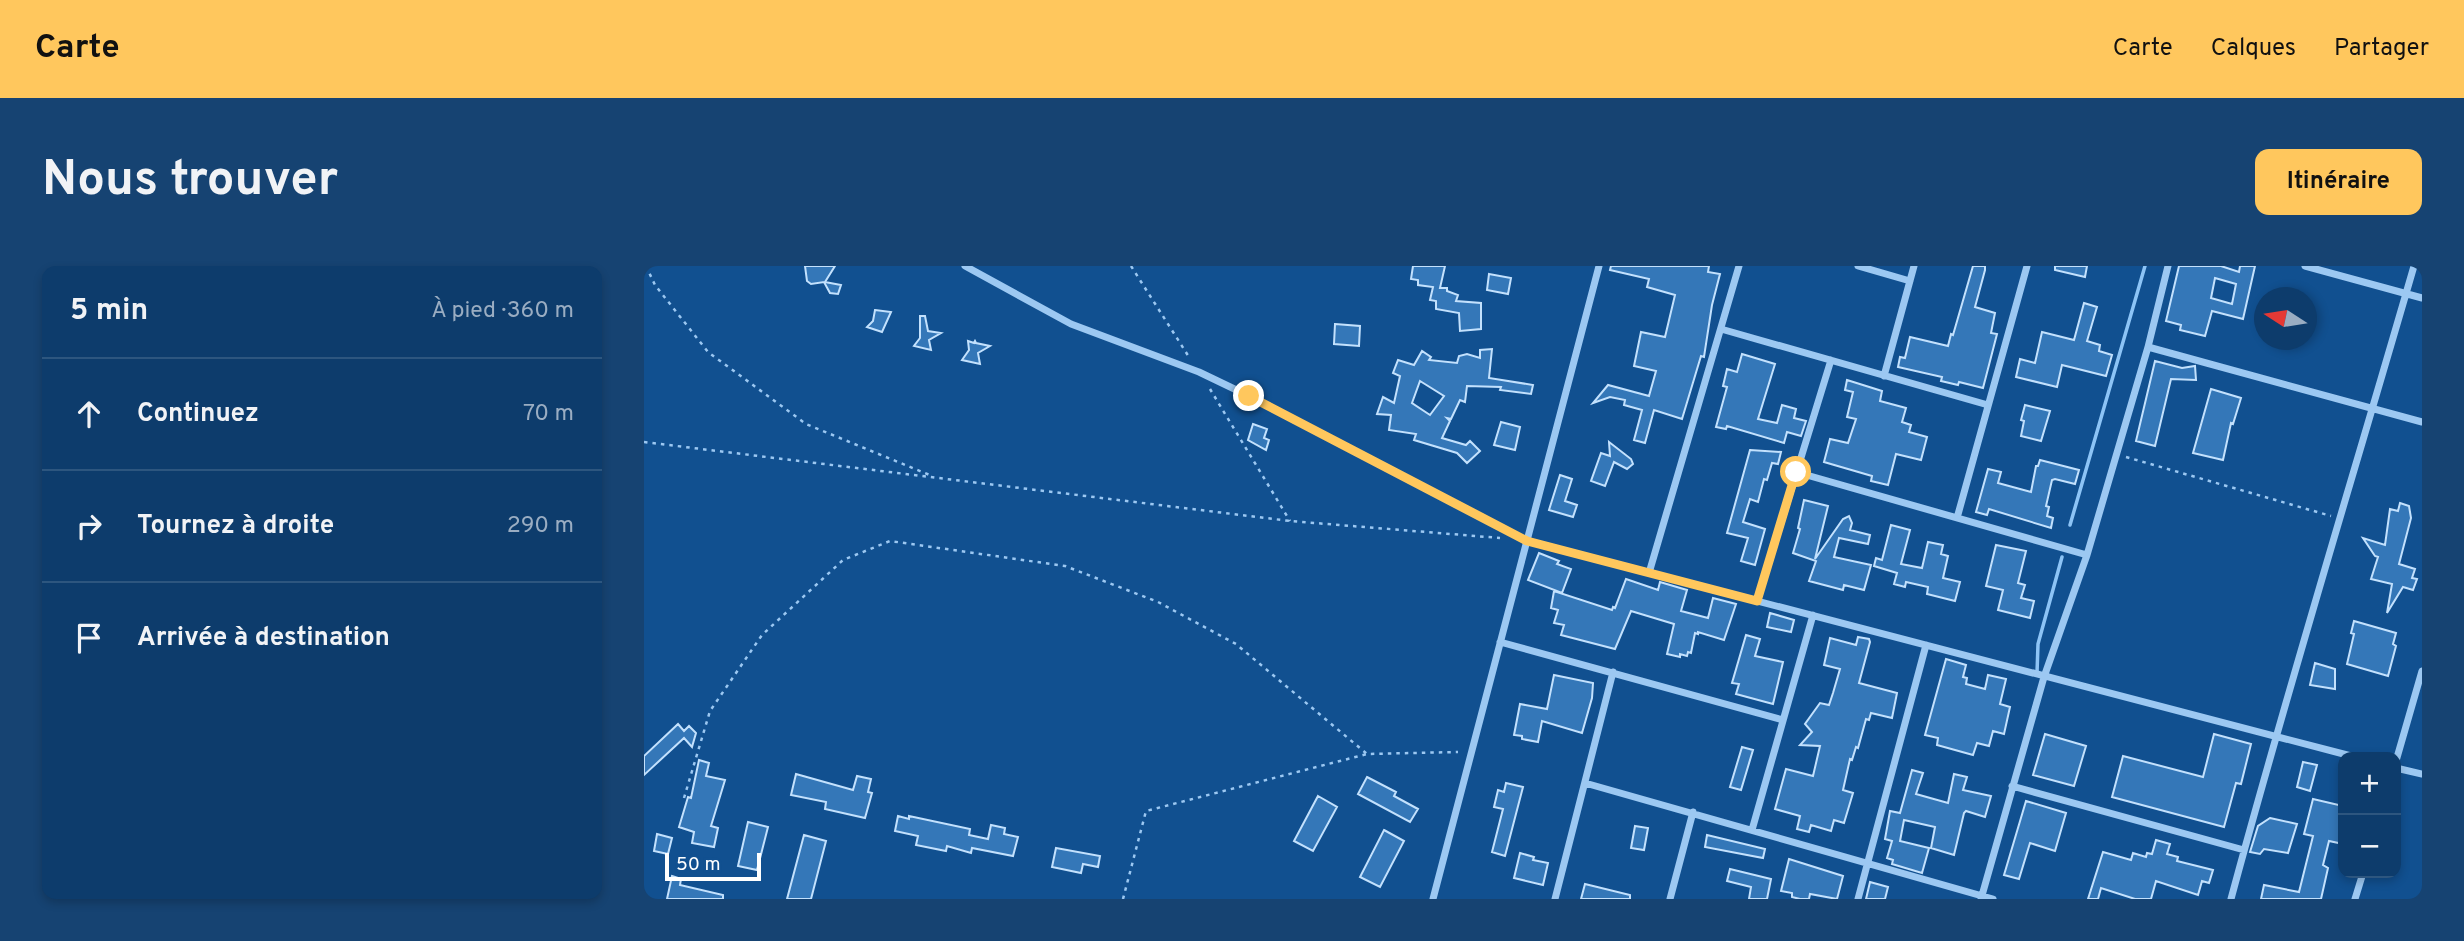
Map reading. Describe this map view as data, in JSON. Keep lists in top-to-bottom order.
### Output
{
  "scale_bar": "50 m",
  "north": "left",
  "page": {
    "header": "Carte",
    "nav": ["Carte", "Calques", "Partager"],
    "buttons": "Itinéraire",
    "title": "Nous trouver",
    "heading": ["5 min", "À pied · 360 m"],
    "list": [
      ["Continuez", "70 m"],
      ["Tournez à droite", "290 m"],
      "Arrivée à destination"
    ],
    "map_buttons": ["+", "−"],
    "scale": "50 m"
  }
}
